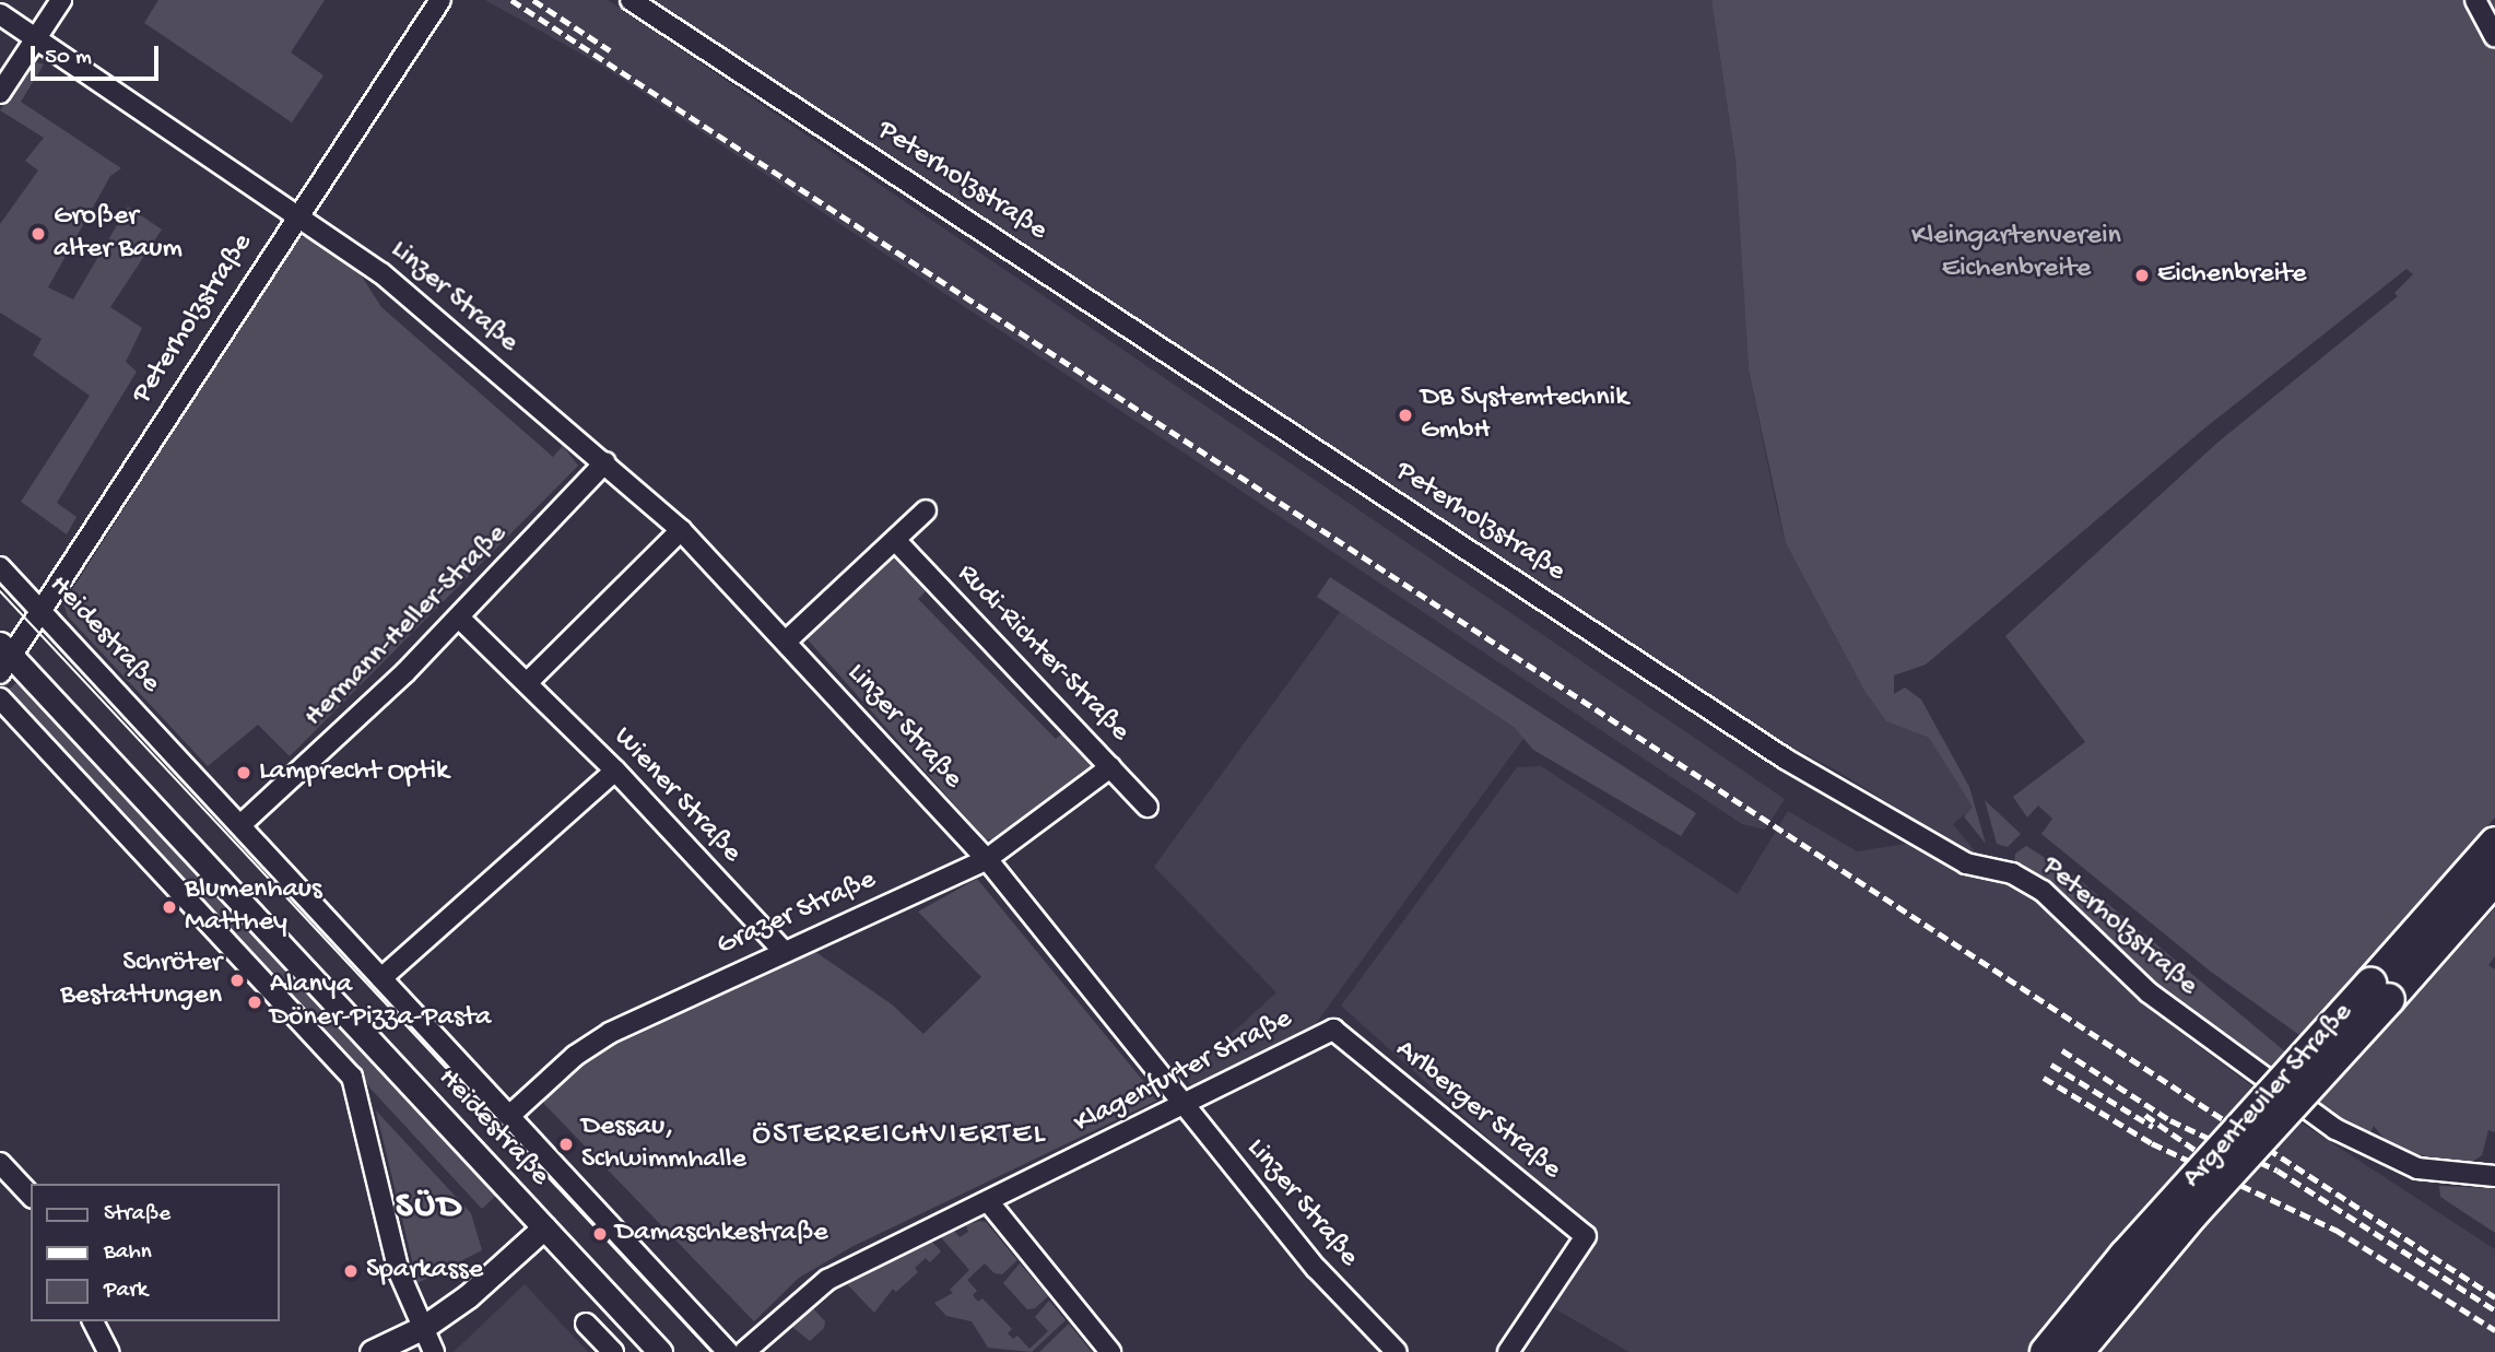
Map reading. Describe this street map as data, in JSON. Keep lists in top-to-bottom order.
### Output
{
  "streets": {
    "main road": ["Argenteuiler Straße"],
    "street": [
      "Peterholzstraße",
      "Linzer Straße",
      "Hermann-Heller-Straße",
      "Heidestraße",
      "Rudi-Richter-Straße",
      "Wiener Straße",
      "Grazer Straße",
      "Klagenfurter Straße",
      "Arlberger Straße"
    ]
  },
  "crossings": [
    ["Peterholzstraße", "Linzer Straße"],
    ["Peterholzstraße", "Heidestraße"],
    ["Linzer Straße", "Hermann-Heller-Straße"],
    ["Linzer Straße", "Grazer Straße"],
    ["Linzer Straße", "Klagenfurter Straße"],
    ["Hermann-Heller-Straße", "Heidestraße"],
    ["Hermann-Heller-Straße", "Wiener Straße"],
    ["Heidestraße", "Grazer Straße"],
    ["Rudi-Richter-Straße", "Grazer Straße"],
    ["Wiener Straße", "Grazer Straße"],
    ["Klagenfurter Straße", "Arlberger Straße"]
  ],
  "districts": ["ÖSTERREICHVIERTEL", "SÜD"],
  "parks": ["Kleingartenverein Eichenbreite"],
  "places": [
    "Großer alter Baum",
    "Eichenbreite",
    "DB Systemtechnik GmbH",
    "Lamprecht Optik",
    "Blumenhaus Matthey",
    "Schröter Bestattungen",
    "Alanya Döner-Pizza-Pasta",
    "Dessau, Schwimmhalle",
    "Damaschkestraße",
    "Sparkasse"
  ],
  "legend": ["Straße", "Bahn", "Park"],
  "scale_bar": "50 m"
}
